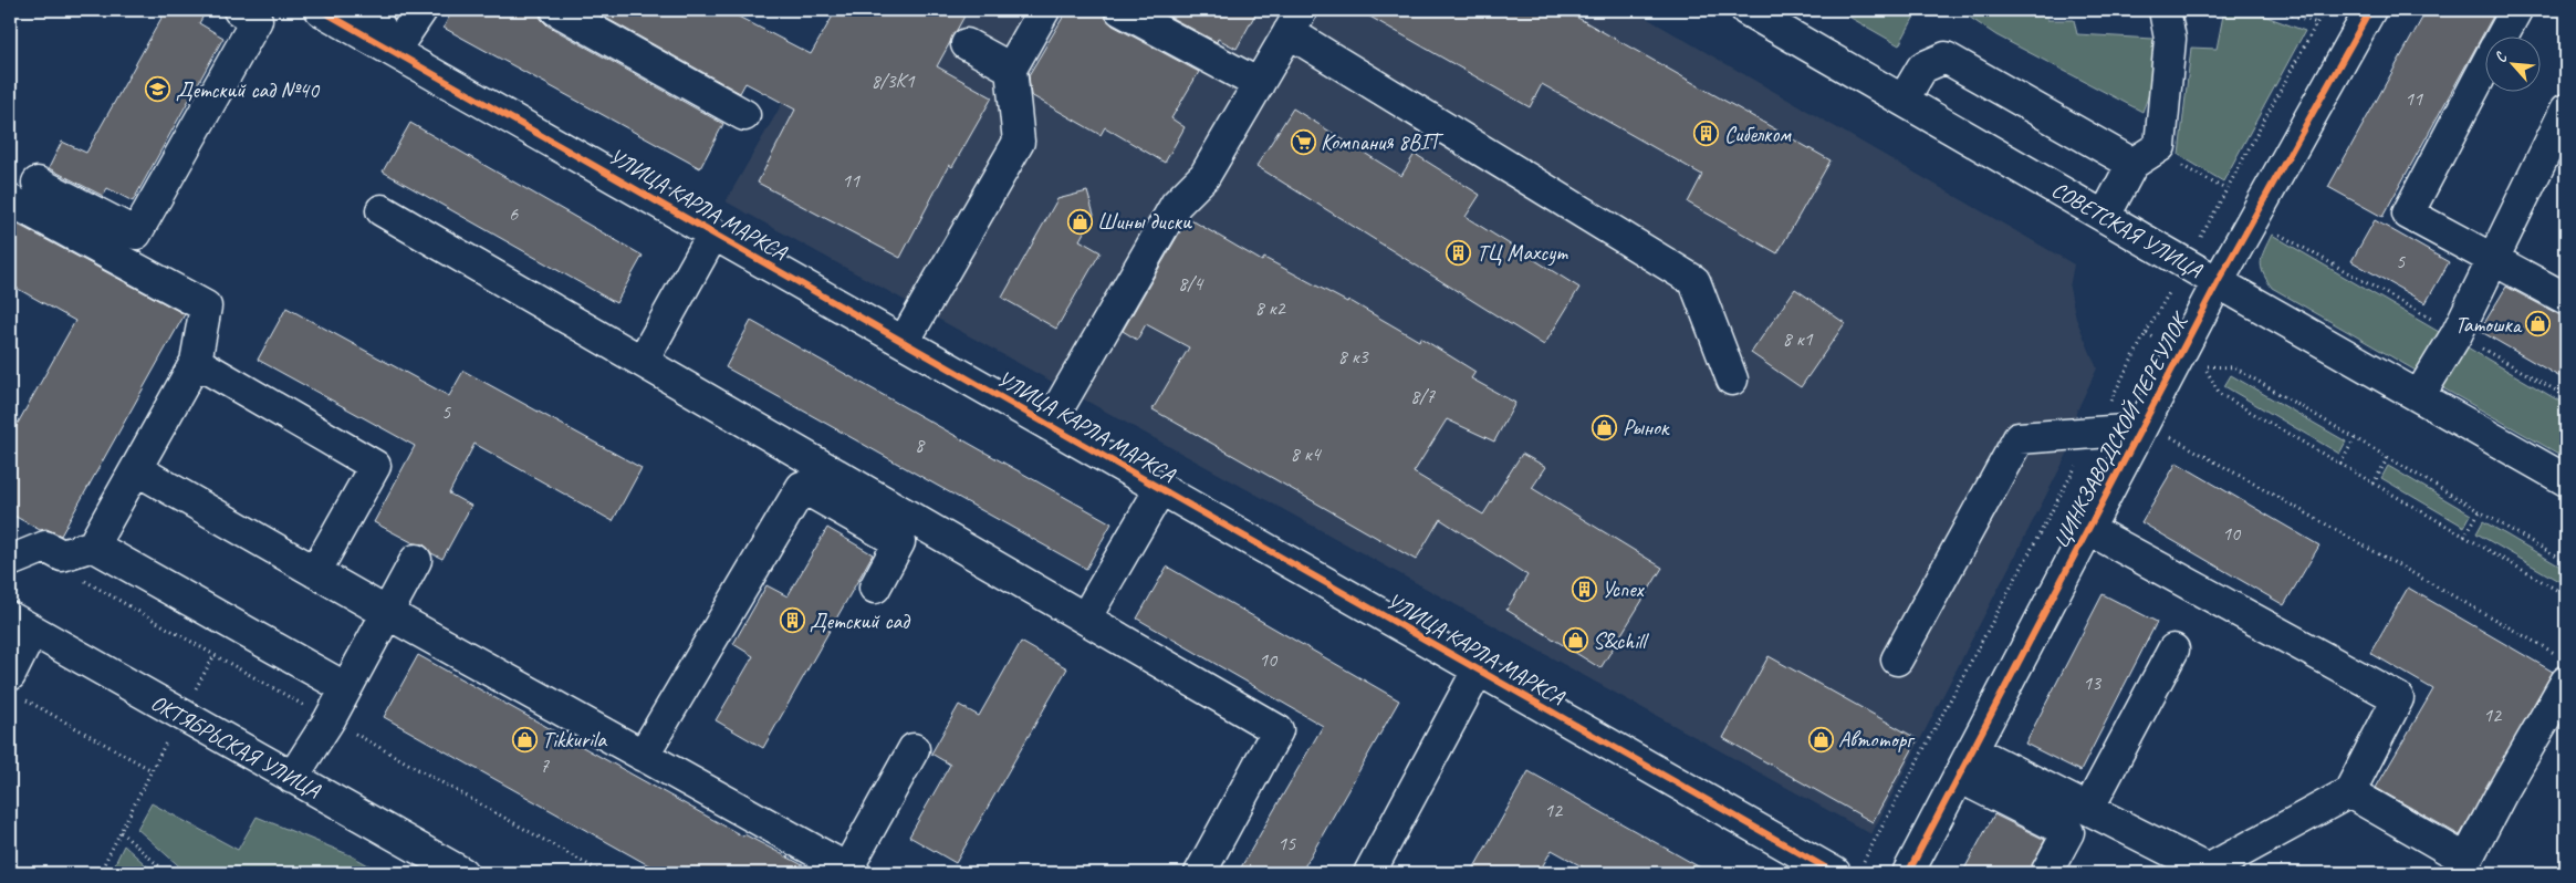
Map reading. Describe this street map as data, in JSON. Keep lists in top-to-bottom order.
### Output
{
  "streets": {
    "street": [
      "УЛИЦА КАРЛА МАРКСА",
      "СОВЕТСКАЯ УЛИЦА",
      "ЦИНКЗАВОДСКОЙ ПЕРЕУЛОК",
      "ОКТЯБРЬСКАЯ УЛИЦА"
    ]
  },
  "crossings": [
    ["СОВЕТСКАЯ УЛИЦА", "ЦИНКЗАВОДСКОЙ ПЕРЕУЛОК"]
  ],
  "places": {
    "school or university": ["Детский сад №40"],
    "building": [
      "Сибелком",
      "ТЦ Махсут",
      "Успех",
      "Детский сад"
    ],
    "supermarket": ["Компания 8BIT"],
    "shop": [
      "Шины диски",
      "Татошка",
      "Рынок",
      "S&chill",
      "Tikkurila",
      "Автоторг"
    ]
  },
  "house_numbers": [
    "8/3К1",
    "11",
    "11",
    "6",
    "5",
    "8/4",
    "8 к2",
    "8 к1",
    "8 к3",
    "8/7",
    "5",
    "8",
    "8 к4",
    "10",
    "10",
    "13",
    "12",
    "7",
    "12",
    "15"
  ],
  "north": "top left"
}
